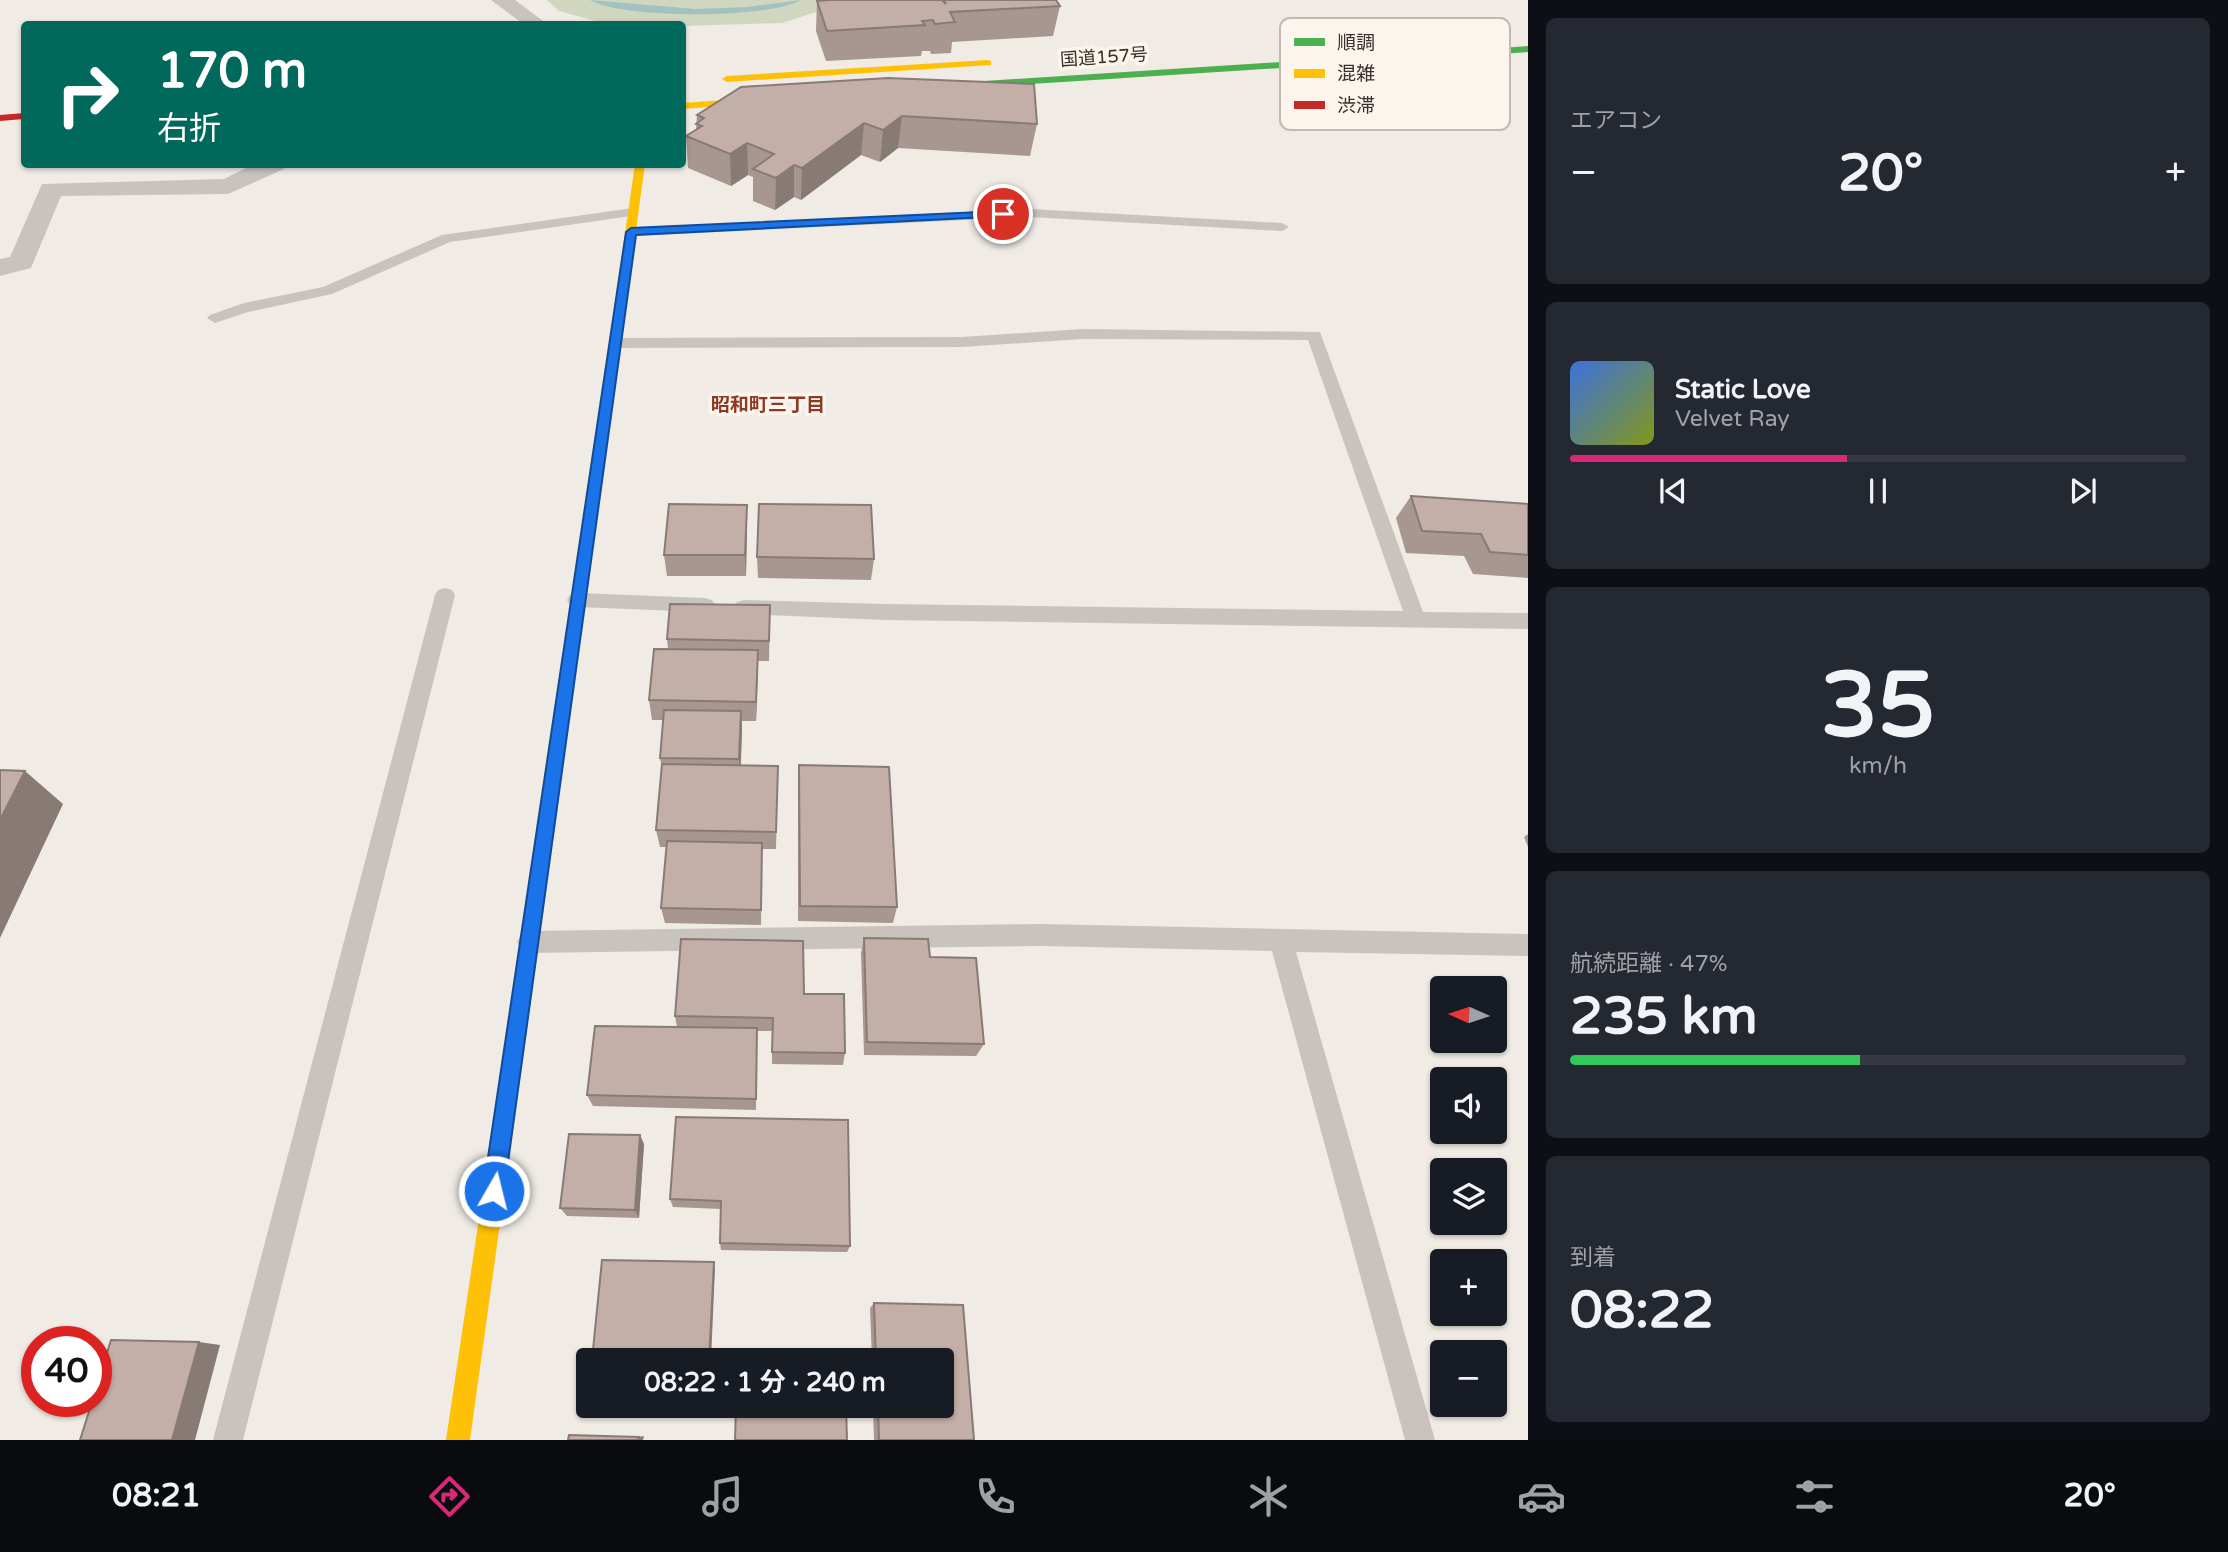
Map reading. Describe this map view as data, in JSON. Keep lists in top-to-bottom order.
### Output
{
  "streets": {
    "main road": ["国道157号"]
  },
  "districts": ["昭和町三丁目"],
  "legend": ["順調", "混雑", "渋滞"],
  "north": "left",
  "page": {
    "tile": [
      "エアコン",
      ["35", "km/h"],
      ["航続距離 · 47%", "235 km"],
      ["到着", "08:22"]
    ],
    "turn": ["170 m", "右折"],
    "heat": ["−", "20°", "+"],
    "song": ["Static Love", "Velvet Ray"],
    "map_buttons": ["+", "−"],
    "limit": "40",
    "trip": "08:22 · 1 分 · 240 m",
    "tabs": ["08:21", "20°"]
  }
}
